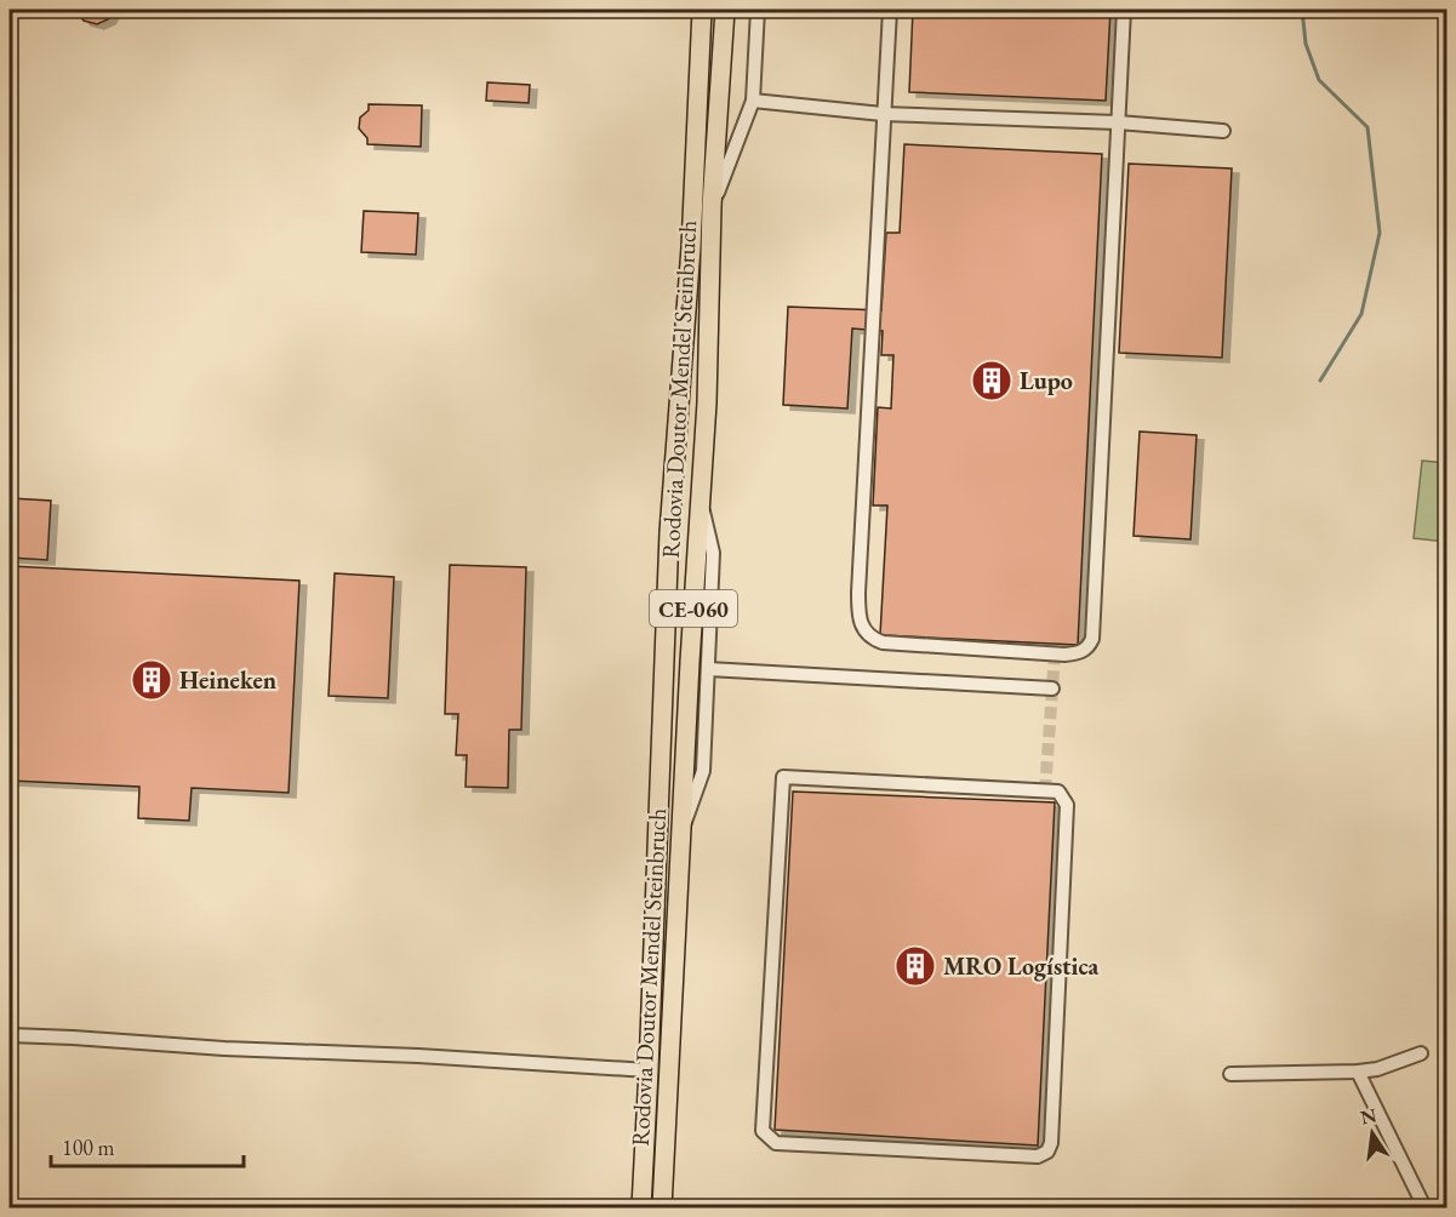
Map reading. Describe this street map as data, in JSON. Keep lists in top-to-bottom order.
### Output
{
  "streets": {
    "highway": ["Rodovia Doutor Mendel Steinbruch", "CE-060"]
  },
  "places": {
    "building": ["Lupo", "Heineken", "MRO Logística"]
  },
  "scale_bar": "100 m",
  "north": "top"
}
